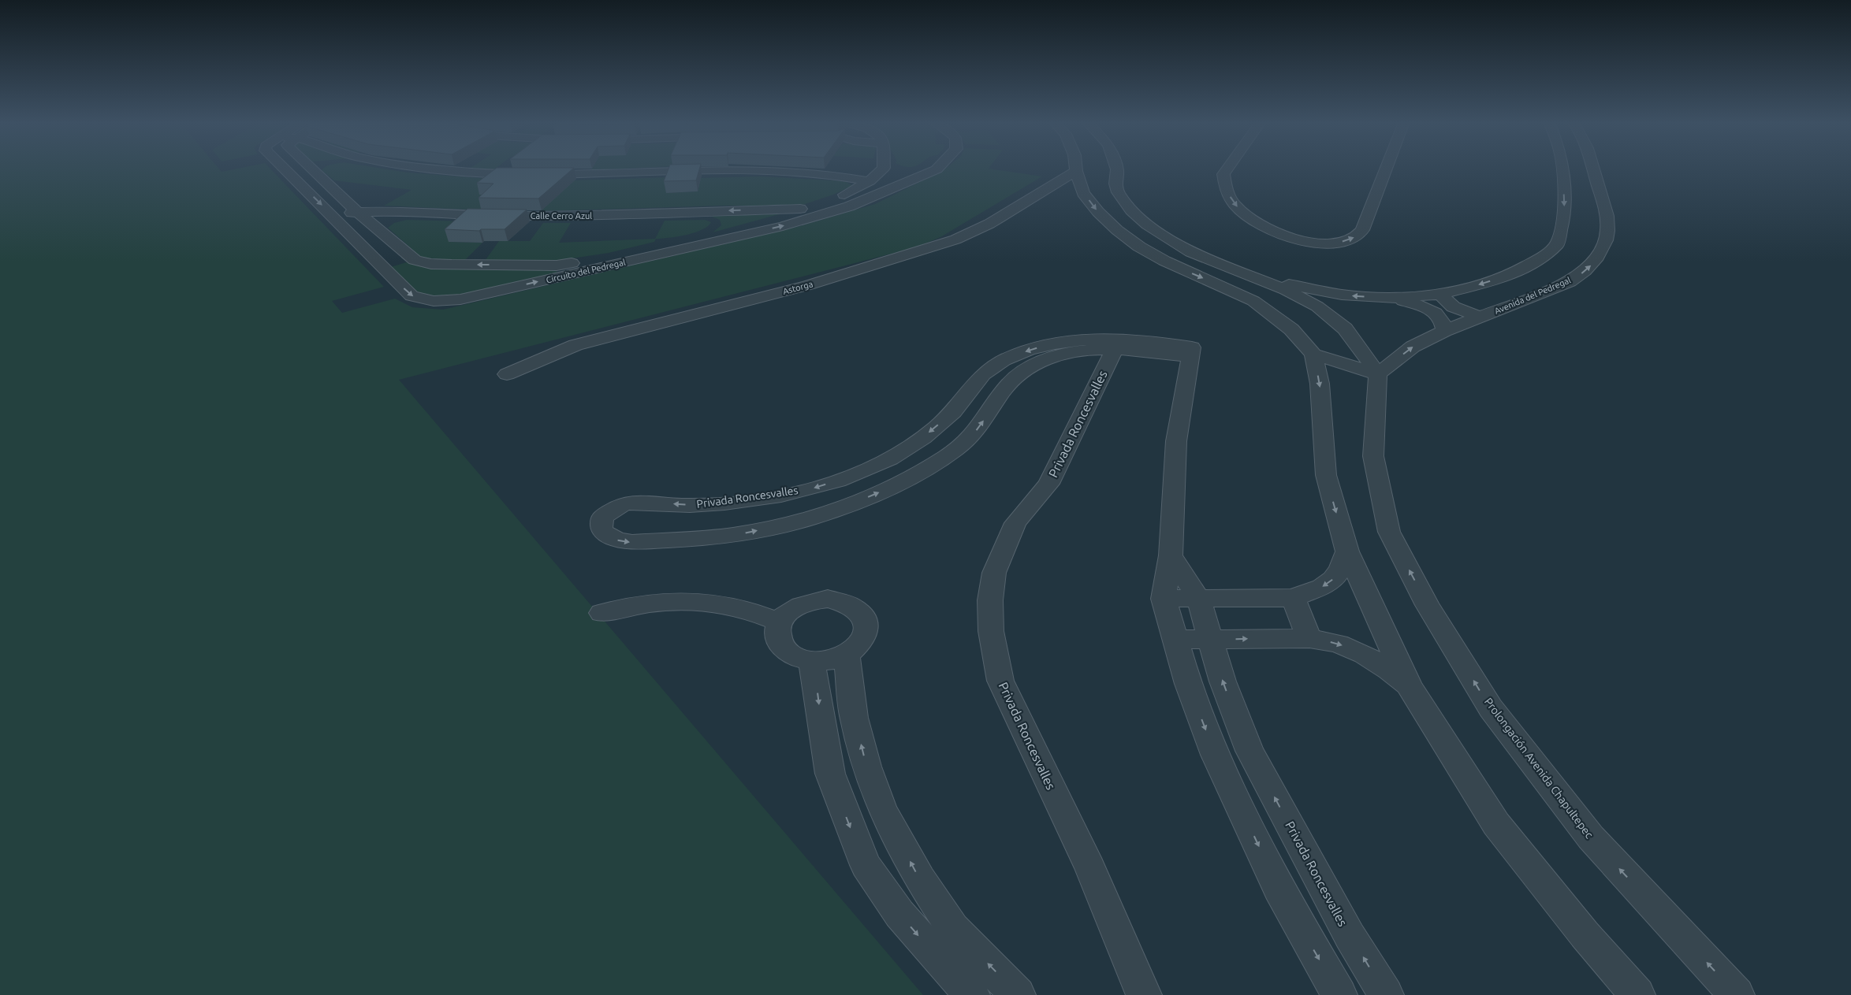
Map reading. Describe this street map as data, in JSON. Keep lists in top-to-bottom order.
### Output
{
  "streets": {
    "street": [
      "Calle Cerro Azul",
      "Circuito del Pedregal",
      "Astorga",
      "Avenida del Pedregal",
      "Privada Roncesvalles",
      "Prolongación Avenida Chapultepec"
    ]
  },
  "crossings": [
    ["Calle Cerro Azul", "Circuito del Pedregal"],
    ["Avenida del Pedregal", "Prolongación Avenida Chapultepec"]
  ],
  "one_way": ["Avenida del Pedregal"]
}
